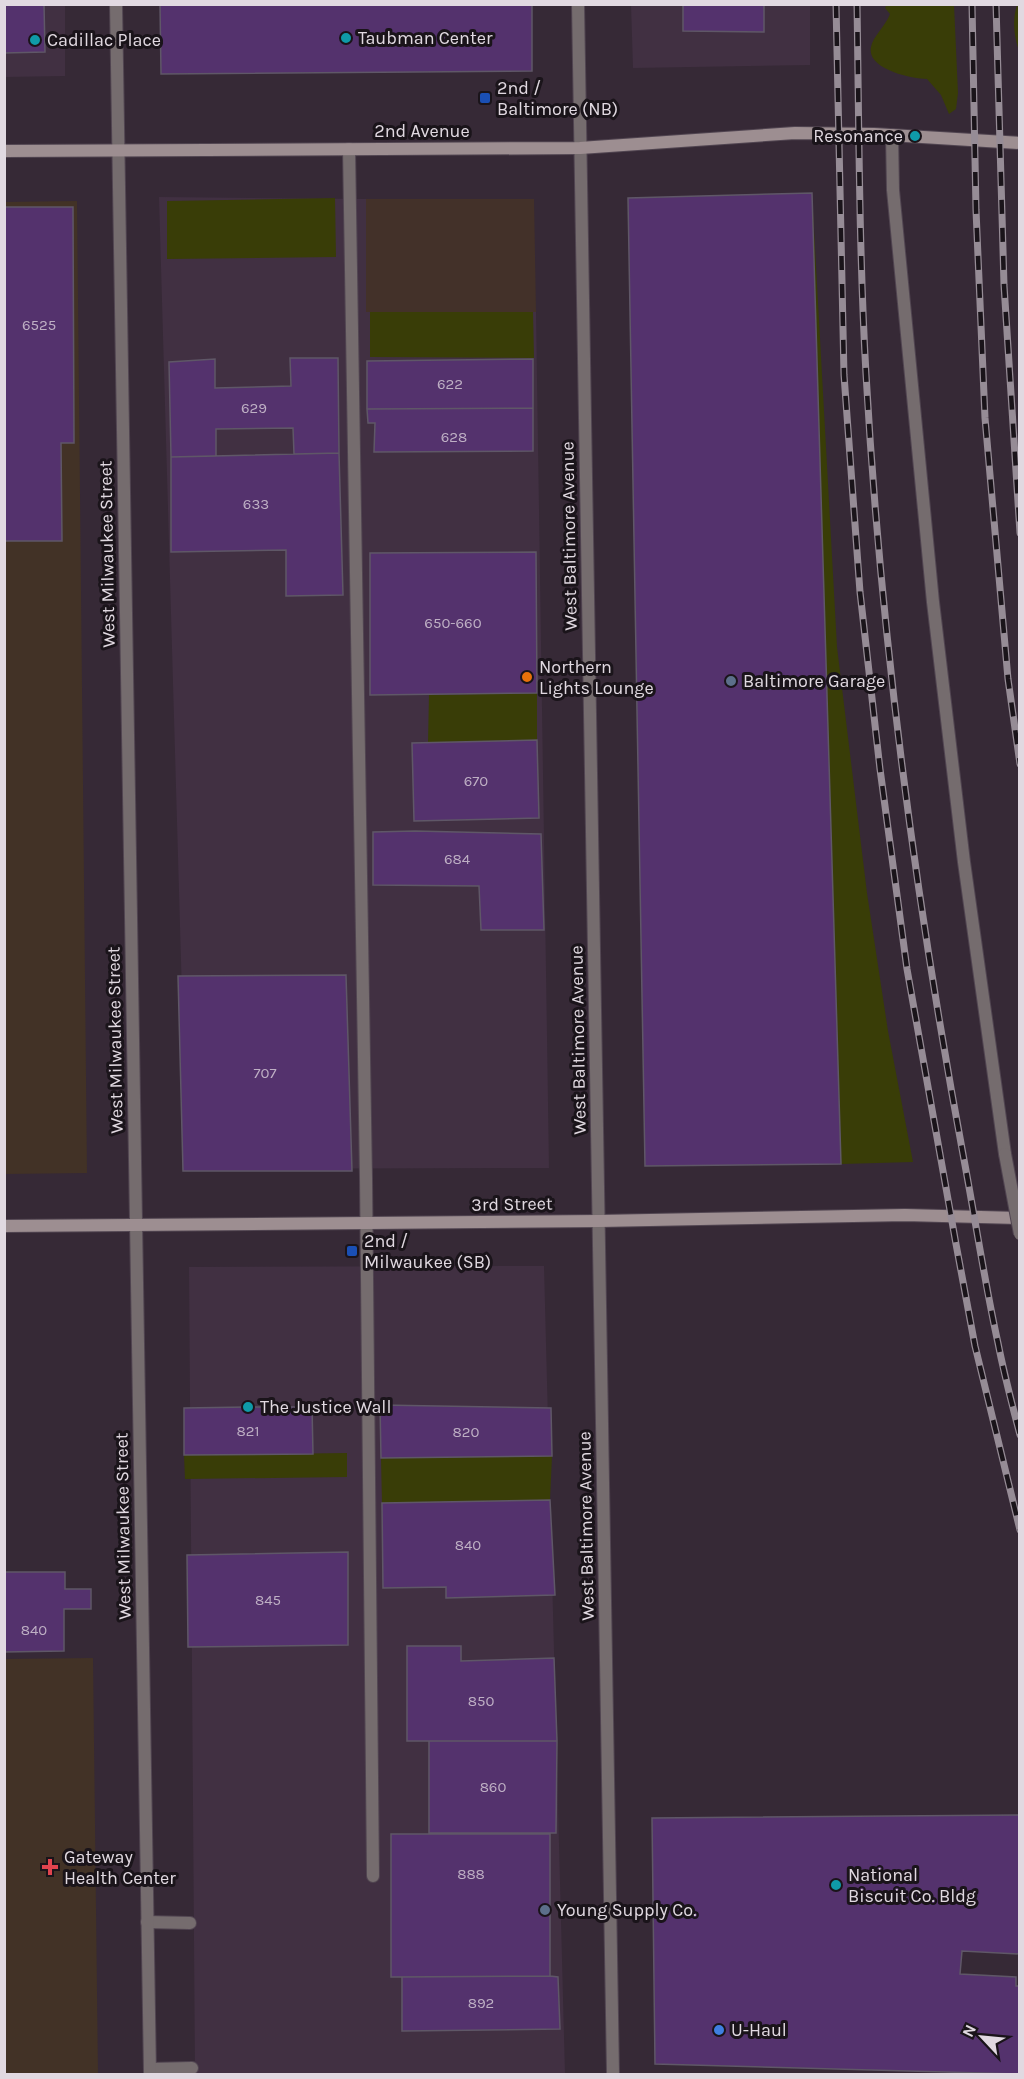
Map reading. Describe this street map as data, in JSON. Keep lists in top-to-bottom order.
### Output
{
  "streets": {
    "street": [
      "2nd Avenue",
      "West Baltimore Avenue",
      "West Milwaukee Street",
      "3rd Street"
    ]
  },
  "crossings": [
    ["2nd Avenue", "West Baltimore Avenue"],
    ["2nd Avenue", "West Milwaukee Street"],
    ["West Baltimore Avenue", "3rd Street"],
    ["West Milwaukee Street", "3rd Street"]
  ],
  "places": {
    "other": [
      "Taubman Center",
      "Cadillac Place",
      "Resonance",
      "Northern Lights Lounge",
      "Baltimore Garage",
      "The Justice Wall",
      "National Biscuit Co. Bldg",
      "Young Supply Co.",
      "U-Haul"
    ],
    "transit": ["2nd / Baltimore (NB)", "2nd / Milwaukee (SB)"],
    "health": ["Gateway Health Center"]
  },
  "house_numbers": [
    "6525",
    "622",
    "629",
    "628",
    "633",
    "650-660",
    "670",
    "684",
    "707",
    "821",
    "820",
    "840",
    "845",
    "840",
    "850",
    "860",
    "888",
    "892"
  ],
  "north": "top left"
}
